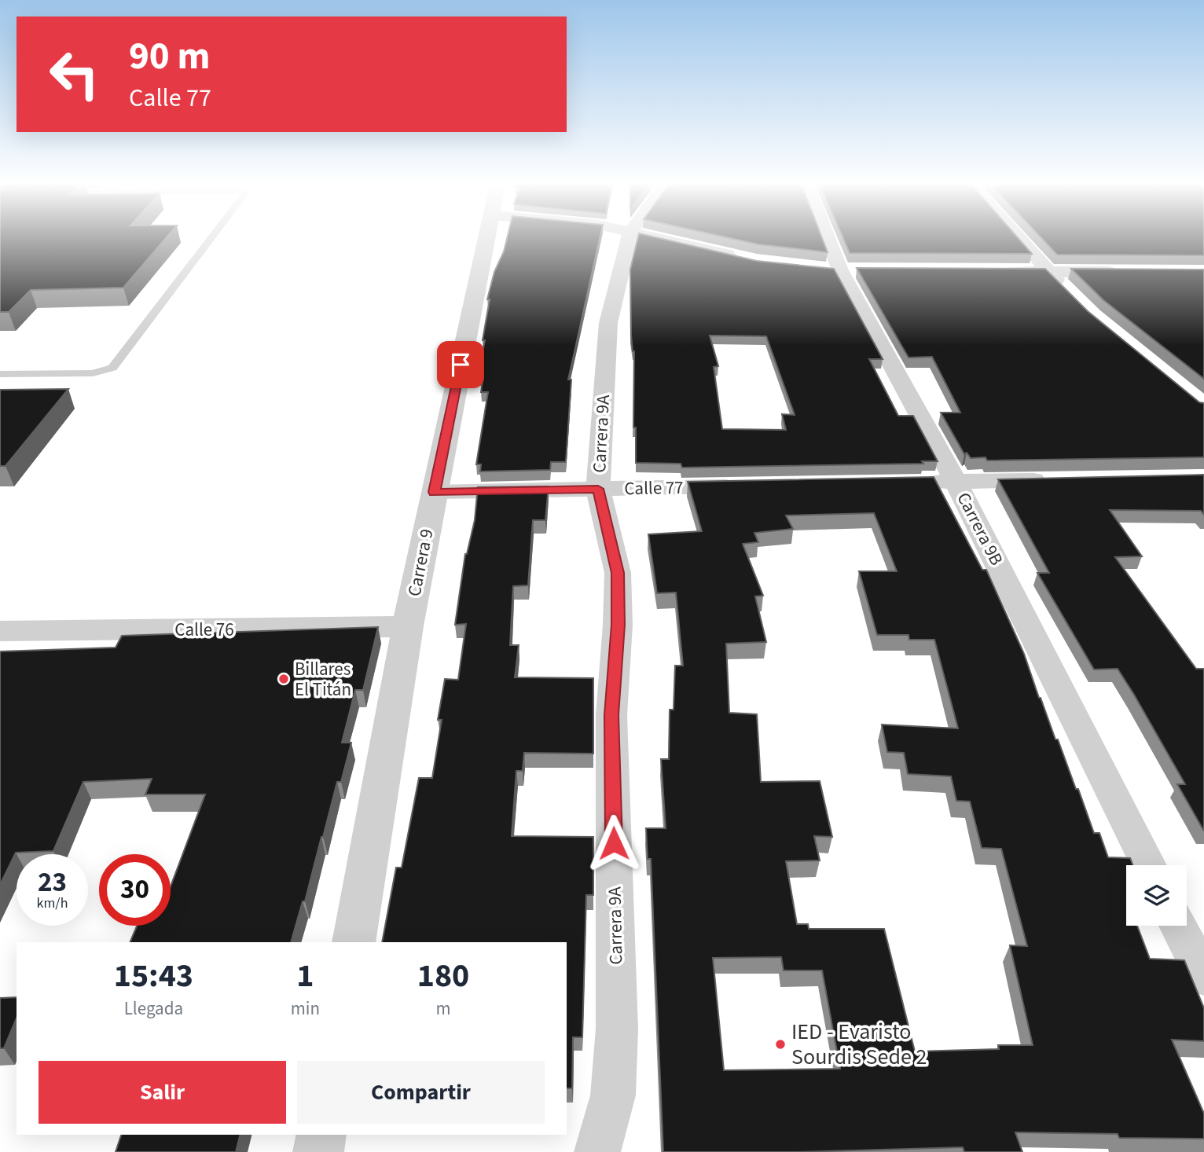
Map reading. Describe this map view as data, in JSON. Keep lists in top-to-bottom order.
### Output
{
  "streets": {
    "street": [
      "Carrera 9A",
      "Calle 77",
      "Carrera 9B",
      "Carrera 9",
      "Calle 76"
    ]
  },
  "crossings": [
    ["Carrera 9A", "Calle 77"],
    ["Calle 77", "Carrera 9"],
    ["Carrera 9", "Calle 76"]
  ],
  "places": ["Billares El Titán", "IED - Evaristo Sourdis Sede 2"],
  "page": {
    "turn": ["90 m", "Calle 77"],
    "speed": "23 km/h",
    "limit": "30",
    "eta": [
      "15:43",
      "Llegada",
      "1",
      "min",
      "180",
      "m"
    ],
    "buttons": ["Salir", "Compartir"]
  }
}
